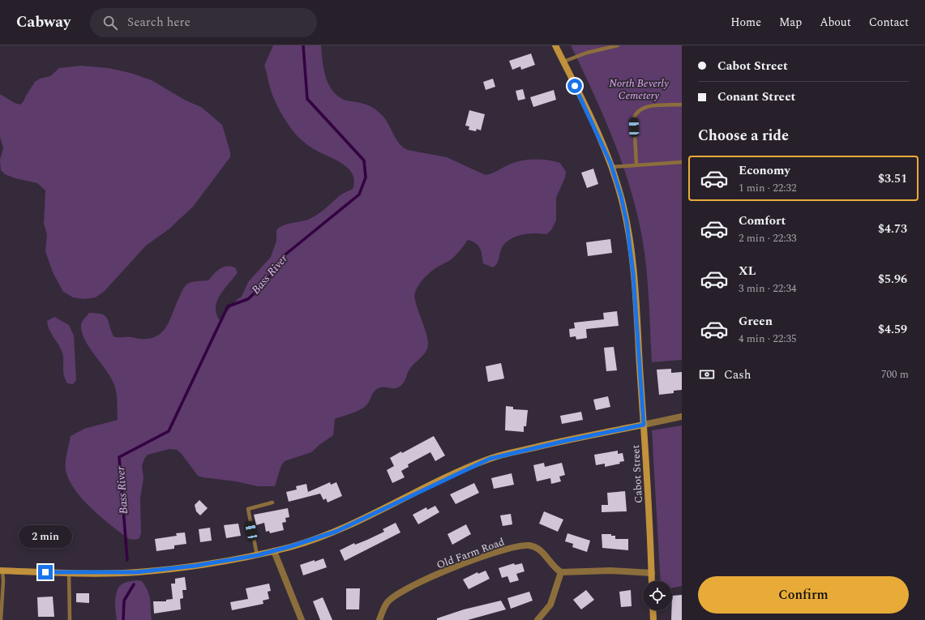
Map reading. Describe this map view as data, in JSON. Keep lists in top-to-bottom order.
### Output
{
  "streets": {
    "main road": ["Cabot Street"],
    "street": ["Old Farm Road"]
  },
  "water": ["Bass River"],
  "parks": ["North Beverly Cemetery"],
  "page": {
    "header": "Cabway",
    "search": "Search here",
    "nav": [
      "Home",
      "Map",
      "About",
      "Contact"
    ],
    "banner": ["Cabot Street", "Conant Street"],
    "heading": "Choose a ride",
    "list": [
      {
        "name": "Economy",
        "note": "1 min · 22:32",
        "value": "$3.51"
      },
      {
        "name": "Comfort",
        "note": "2 min · 22:33",
        "value": "$4.73"
      },
      {
        "name": "XL",
        "note": "3 min · 22:34",
        "value": "$5.96"
      },
      {
        "name": "Green",
        "note": "4 min · 22:35",
        "value": "$4.59"
      }
    ],
    "pay": ["Cash", "700 m"],
    "bubble": "2 min",
    "buttons": "Confirm"
  }
}
